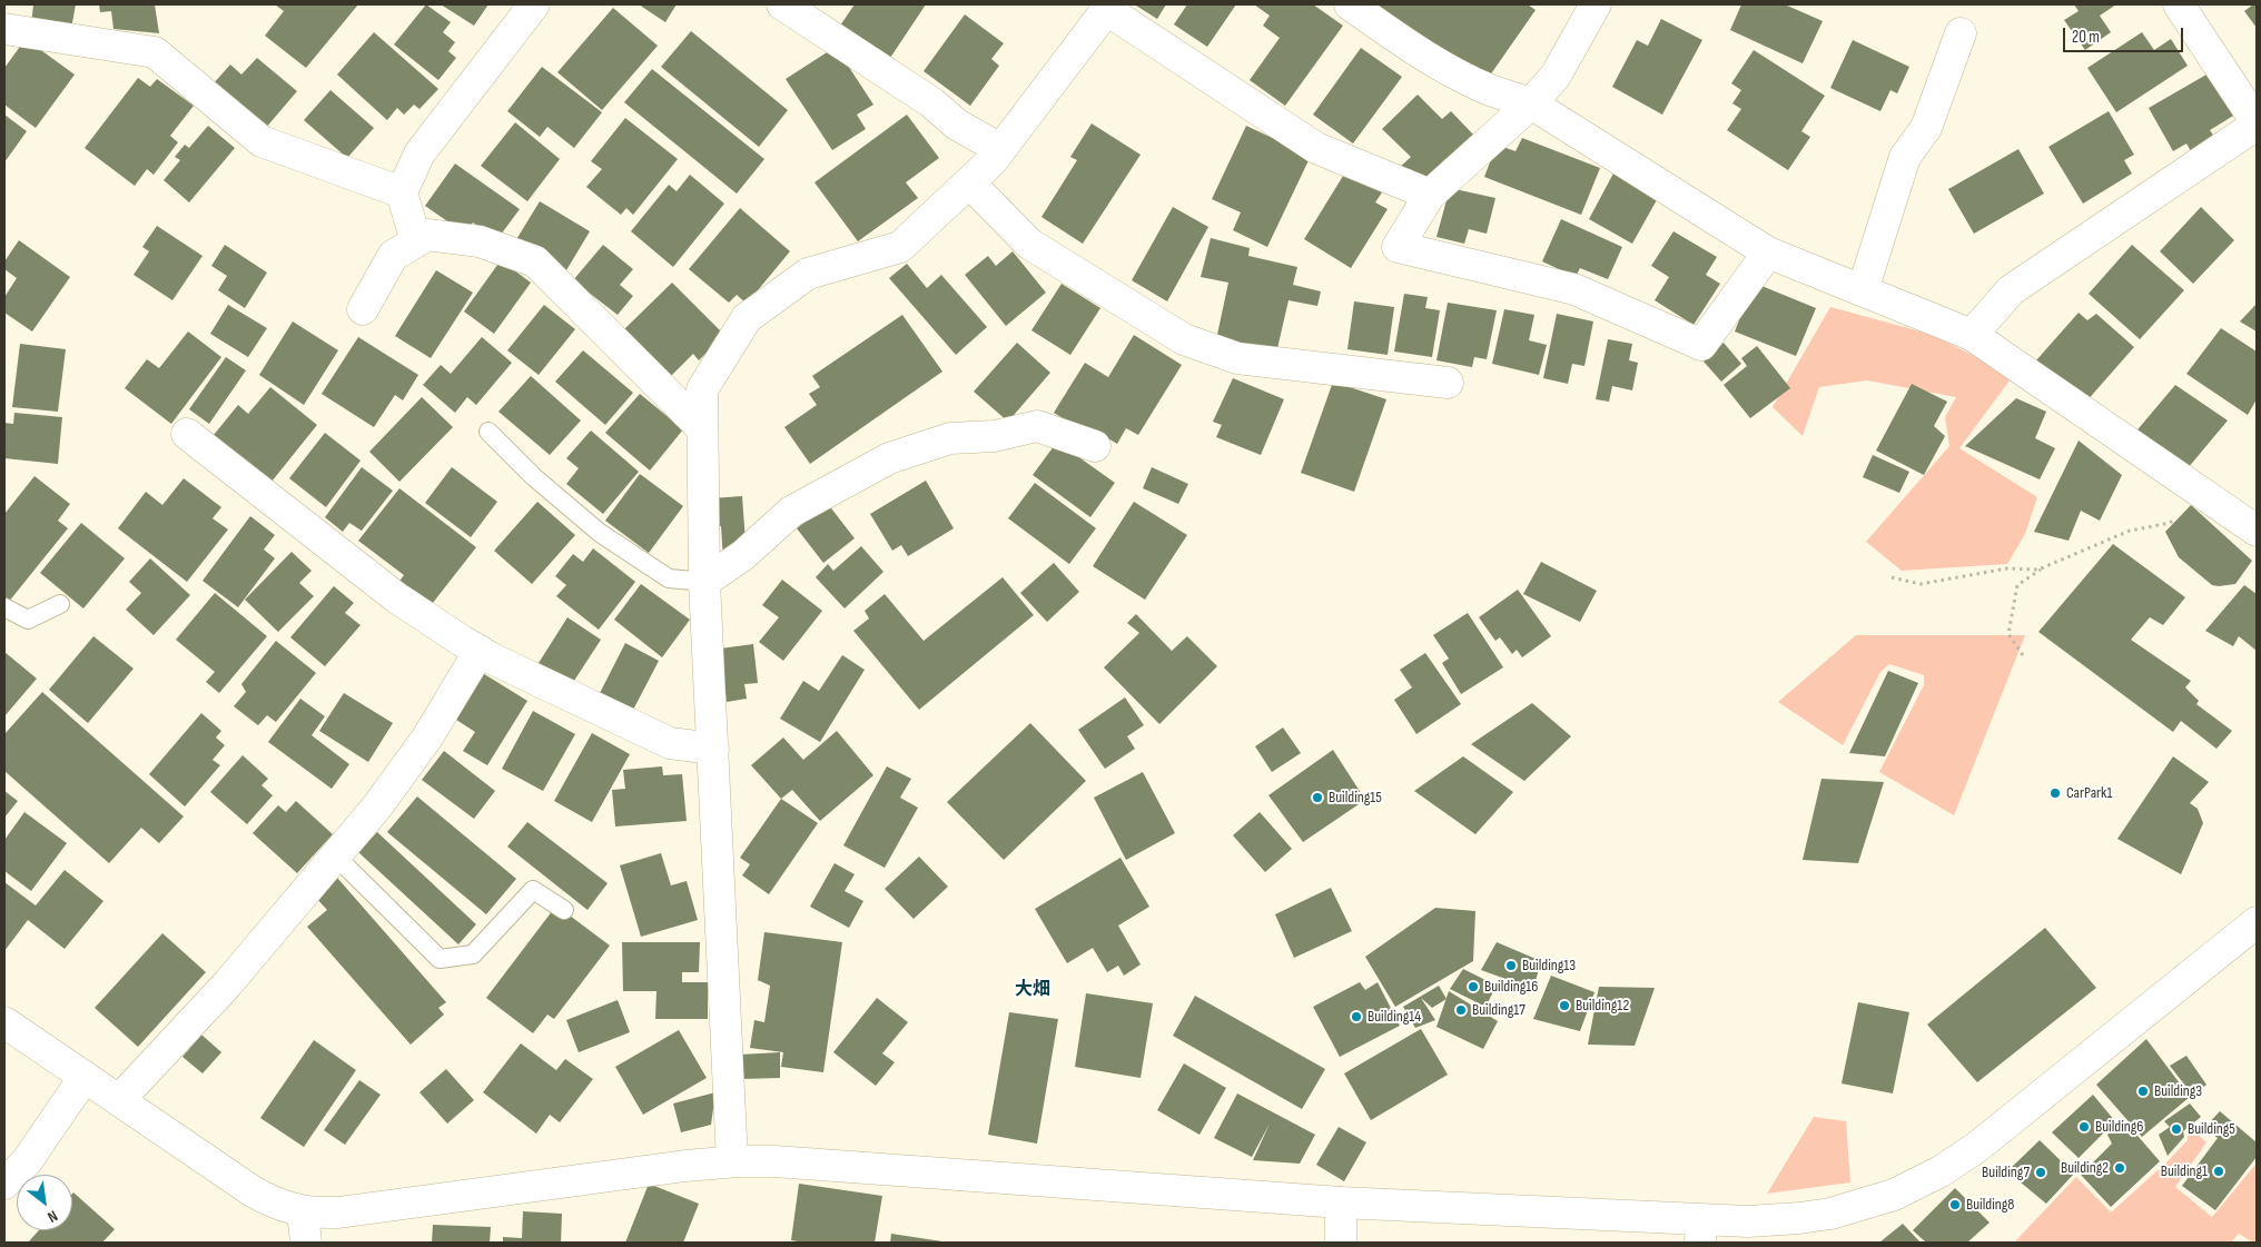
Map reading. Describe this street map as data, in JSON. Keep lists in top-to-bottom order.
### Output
{
  "districts": ["大畑"],
  "places": [
    "CarPark1",
    "Building15",
    "Building13",
    "Building16",
    "Building12",
    "Building17",
    "Building14",
    "Building3",
    "Building6",
    "Building5",
    "Building2",
    "Building1",
    "Building7",
    "Building8"
  ],
  "scale_bar": "20 m",
  "north": "bottom right"
}
